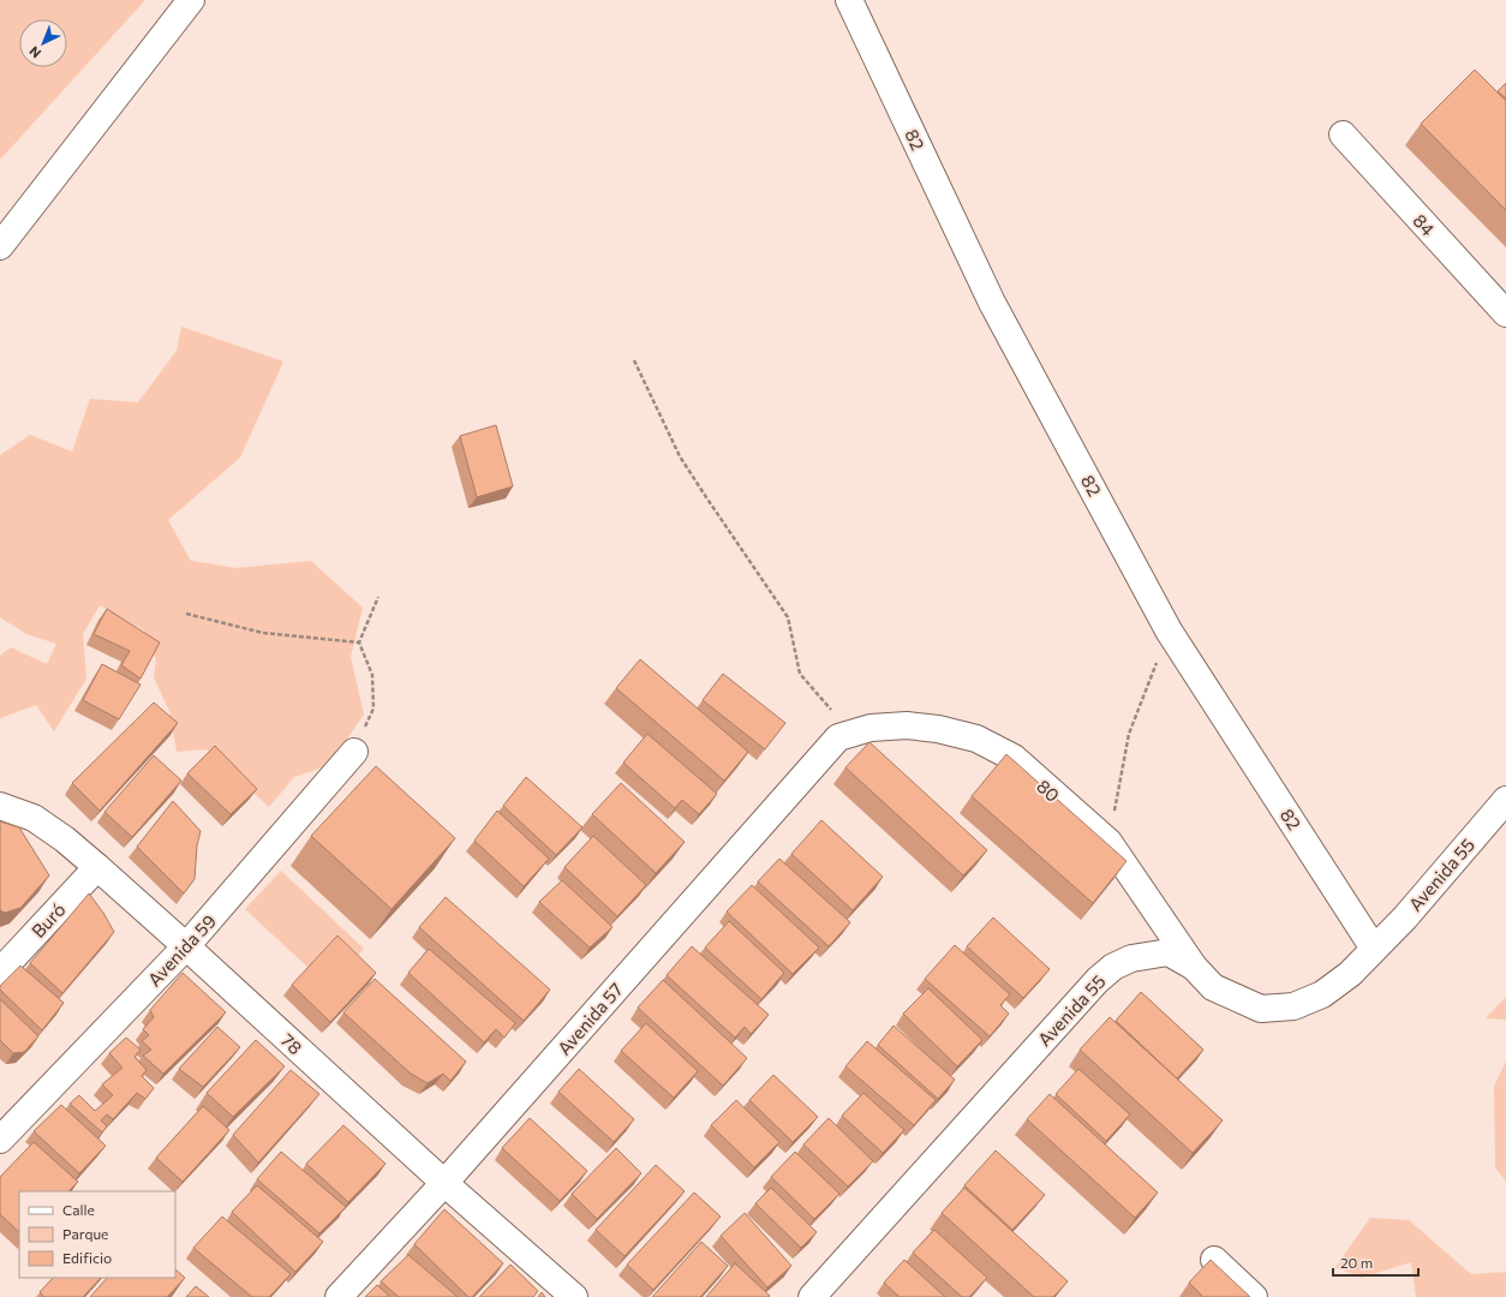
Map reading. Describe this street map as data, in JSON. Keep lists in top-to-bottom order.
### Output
{
  "streets": {
    "street": [
      "82",
      "84",
      "80",
      "Avenida 55",
      "Buró",
      "Avenida 59",
      "Avenida 57",
      "78"
    ]
  },
  "crossings": [
    ["82", "Avenida 55"],
    ["80", "Avenida 55"],
    ["80", "Avenida 57"],
    ["Buró", "78"],
    ["Avenida 59", "78"],
    ["Avenida 57", "78"]
  ],
  "legend": ["Calle", "Parque", "Edificio"],
  "scale_bar": "20 m",
  "north": "bottom left"
}
